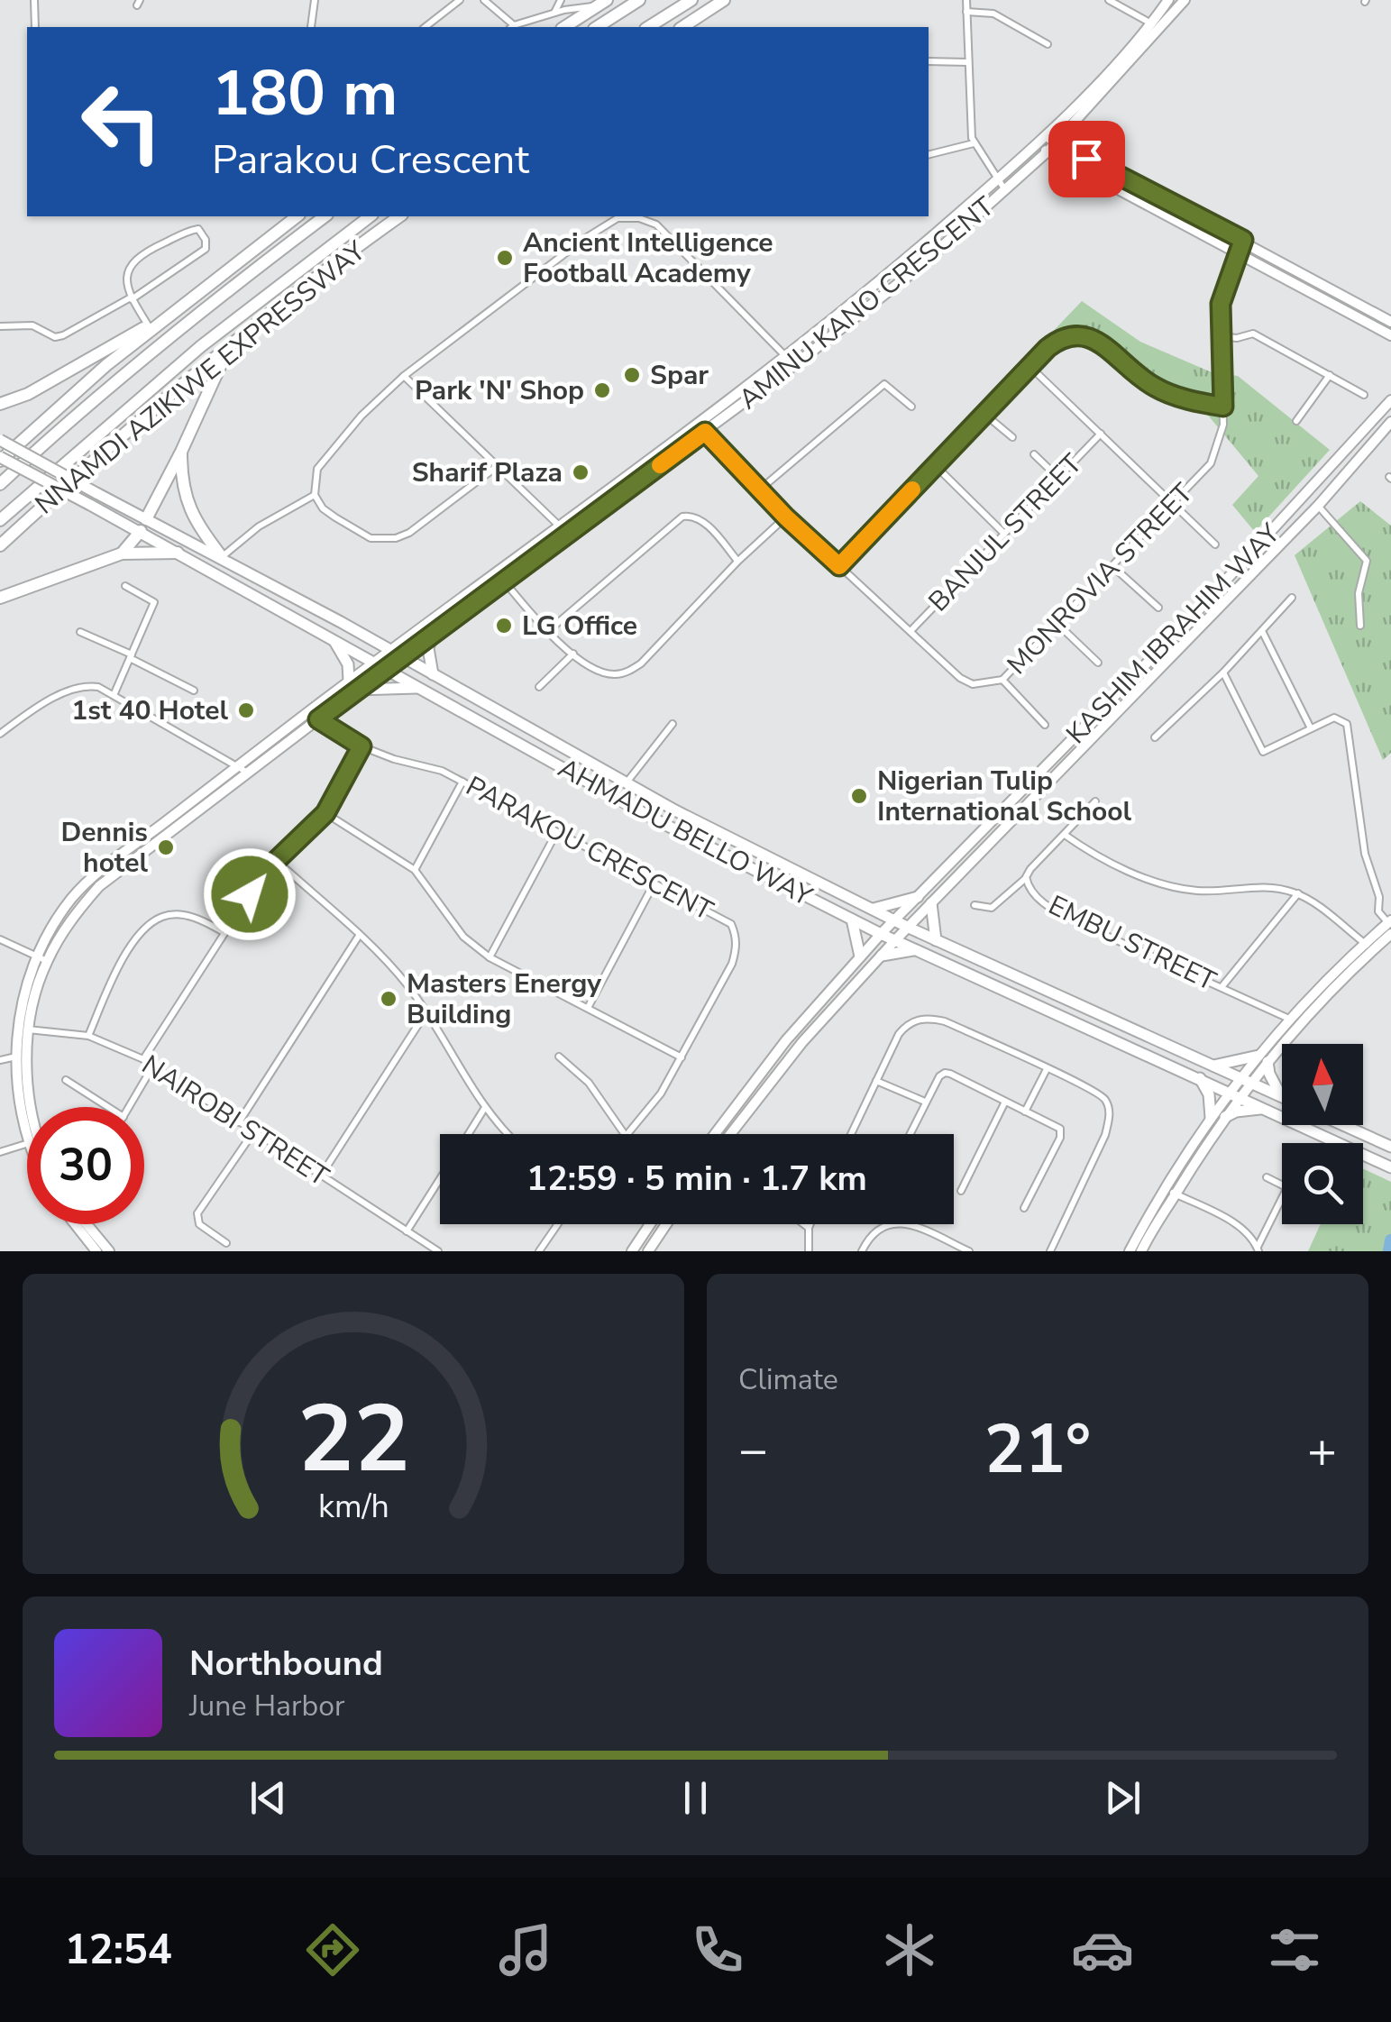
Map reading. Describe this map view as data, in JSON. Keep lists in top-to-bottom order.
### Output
{
  "streets": {
    "highway": ["NNAMDI AZIKIWE EXPRESSWAY"],
    "main road": ["AMINU KANO CRESCENT", "KASHIM IBRAHIM WAY", "AHMADU BELLO WAY"],
    "street": [
      "BANJUL STREET",
      "MONROVIA STREET",
      "PARAKOU CRESCENT",
      "EMBU STREET",
      "NAIROBI STREET"
    ]
  },
  "crossings": [
    ["AMINU KANO CRESCENT", "MONROVIA STREET"],
    ["AMINU KANO CRESCENT", "AHMADU BELLO WAY"],
    ["AMINU KANO CRESCENT", "PARAKOU CRESCENT"],
    ["BANJUL STREET", "MONROVIA STREET"],
    ["KASHIM IBRAHIM WAY", "AHMADU BELLO WAY"]
  ],
  "places": [
    "Ancient Intelligence Football Academy",
    "Spar",
    "Park 'N' Shop",
    "Sharif Plaza",
    "LG Office",
    "1st 40 Hotel",
    "Nigerian Tulip International School",
    "Dennis hotel",
    "Masters Energy Building"
  ],
  "north": "top",
  "page": {
    "turn": ["180 m", "Parakou Crescent"],
    "limit": "30",
    "trip": "12:59 · 5 min · 1.7 km",
    "tile": "Climate",
    "heat": ["−", "21°", "+"],
    "song": ["Northbound", "June Harbor"],
    "tabs": "12:54",
    "gauge": ["22", "km/h"]
  }
}
